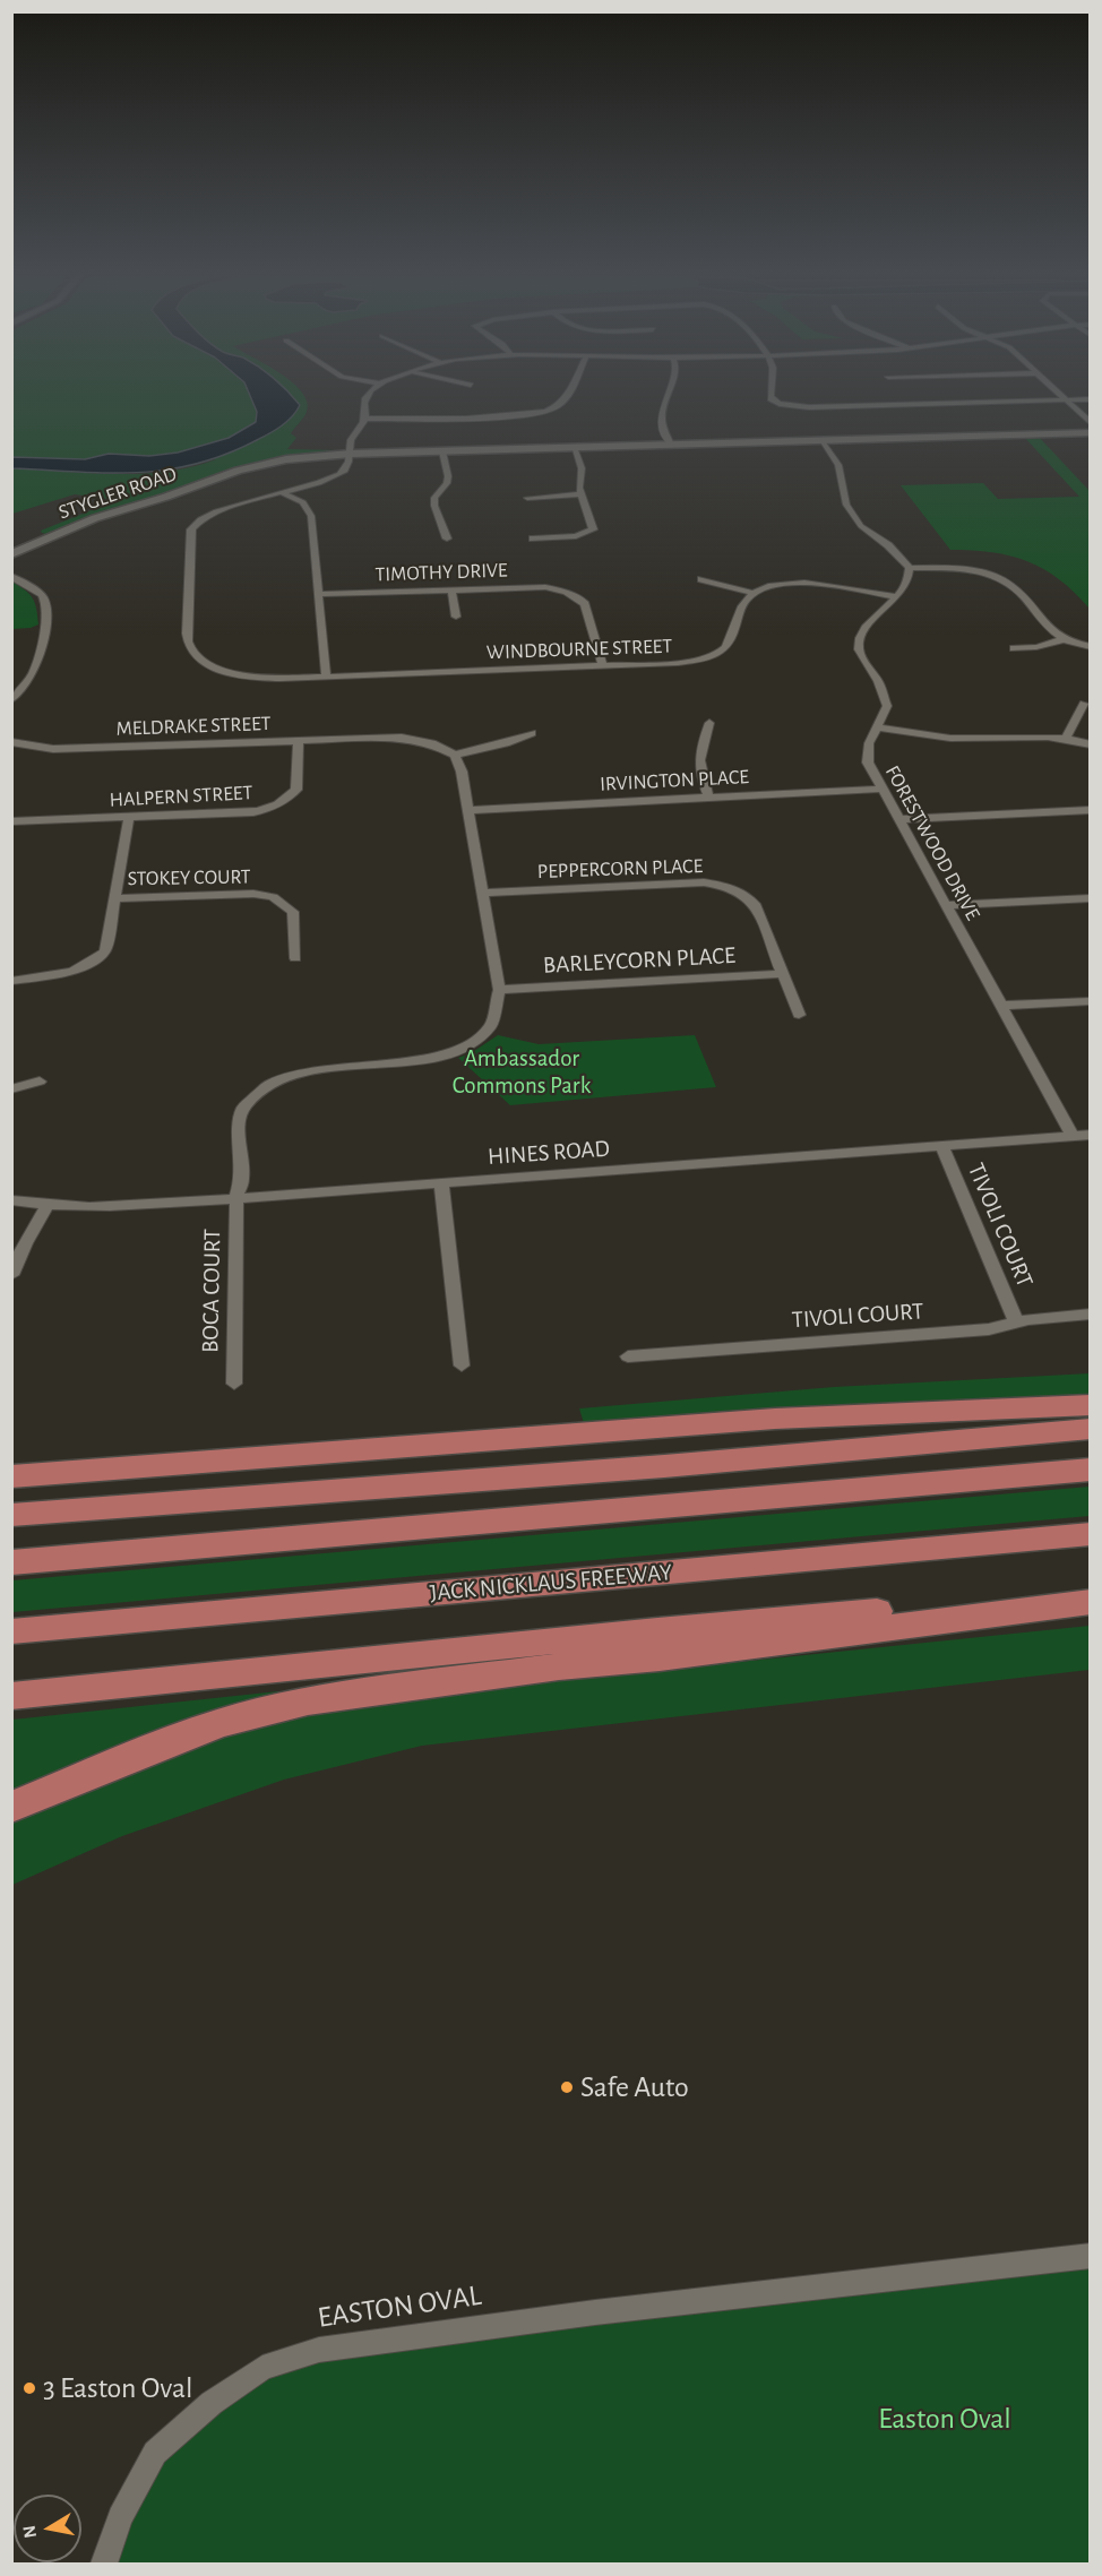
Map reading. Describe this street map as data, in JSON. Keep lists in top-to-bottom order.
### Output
{
  "streets": {
    "highway": ["JACK NICKLAUS FREEWAY"],
    "main road": ["STYGLER ROAD"],
    "street": [
      "TIMOTHY DRIVE",
      "WINDBOURNE STREET",
      "MELDRAKE STREET",
      "IRVINGTON PLACE",
      "HALPERN STREET",
      "FORESTWOOD DRIVE",
      "PEPPERCORN PLACE",
      "STOKEY COURT",
      "BARLEYCORN PLACE",
      "HINES ROAD",
      "TIVOLI COURT",
      "BOCA COURT",
      "EASTON OVAL"
    ]
  },
  "crossings": [
    ["TIMOTHY DRIVE", "WINDBOURNE STREET"],
    ["MELDRAKE STREET", "HALPERN STREET"],
    ["MELDRAKE STREET", "BOCA COURT"],
    ["IRVINGTON PLACE", "FORESTWOOD DRIVE"],
    ["IRVINGTON PLACE", "BOCA COURT"],
    ["FORESTWOOD DRIVE", "HINES ROAD"],
    ["PEPPERCORN PLACE", "BARLEYCORN PLACE"],
    ["PEPPERCORN PLACE", "BOCA COURT"],
    ["BARLEYCORN PLACE", "BOCA COURT"],
    ["HINES ROAD", "TIVOLI COURT"],
    ["HINES ROAD", "BOCA COURT"]
  ],
  "parks": ["Ambassador Commons Park", "Easton Oval"],
  "places": ["Safe Auto", "3 Easton Oval"],
  "north": "left"
}
